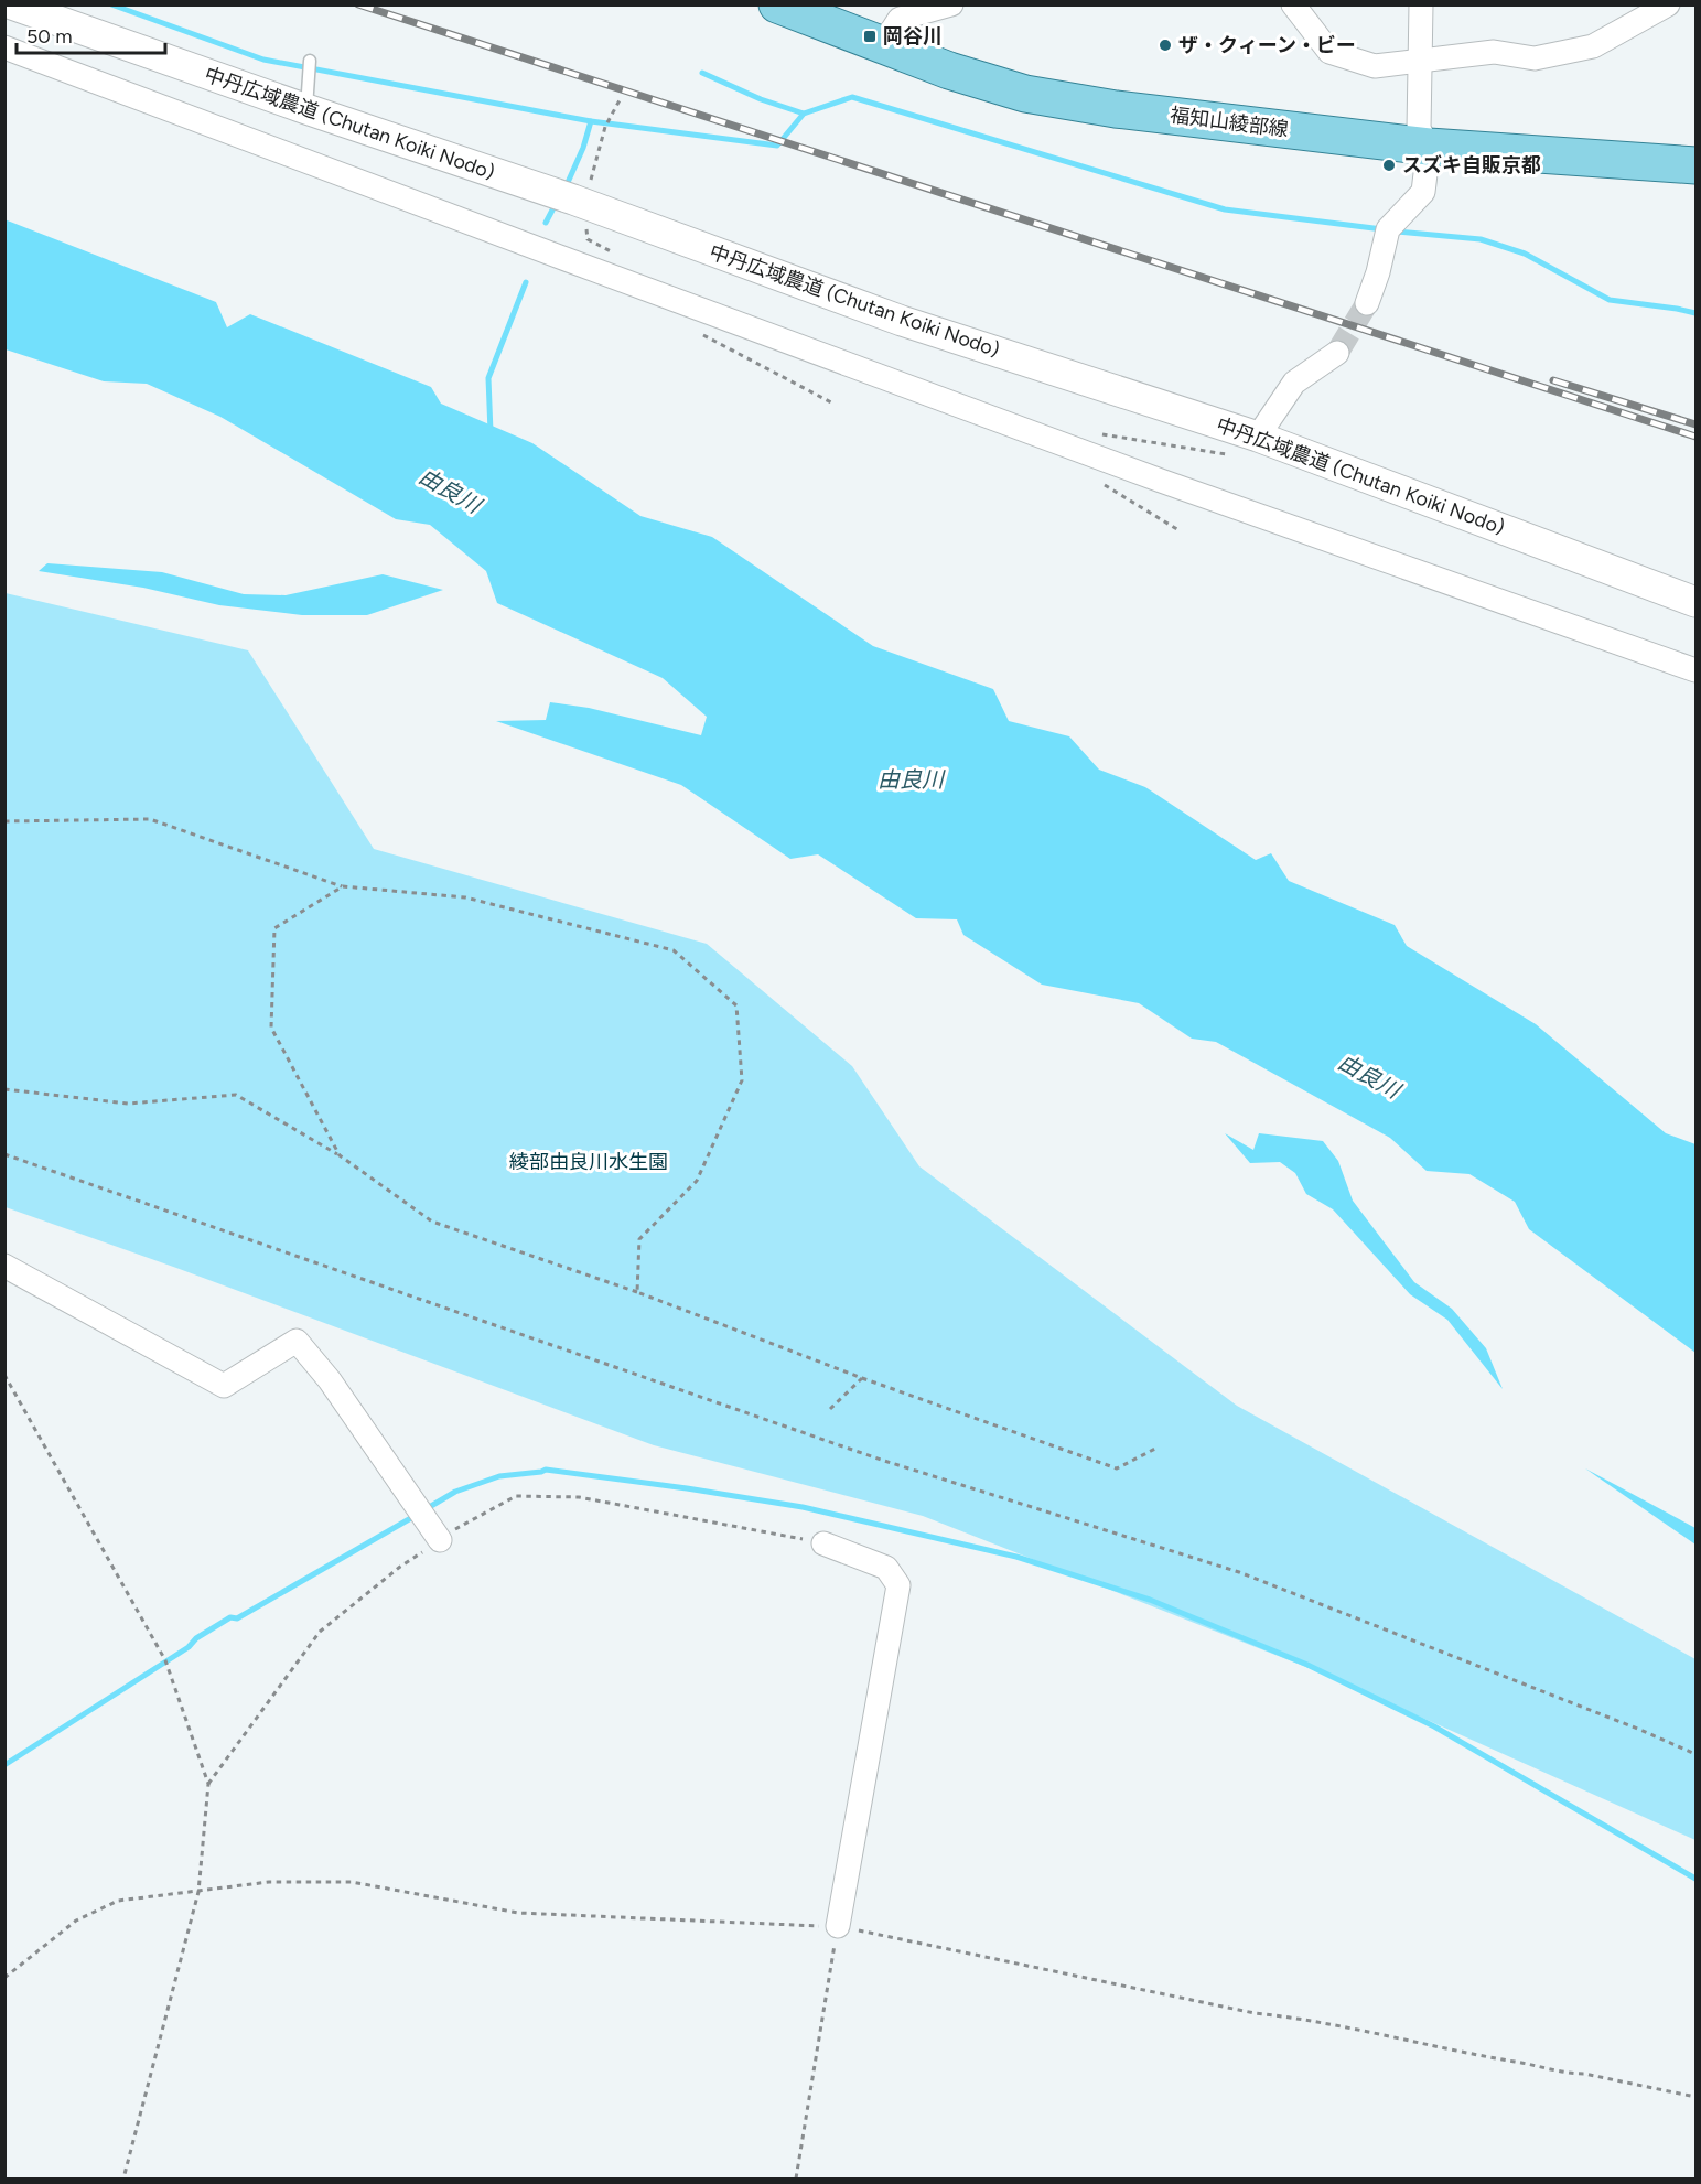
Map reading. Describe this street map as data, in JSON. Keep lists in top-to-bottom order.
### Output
{
  "streets": {
    "main road": ["福知山綾部線"],
    "street": ["中丹広域農道 (Chutan Koiki Nodo)"]
  },
  "water": ["由良川"],
  "parks": ["綾部由良川水生園"],
  "places": {
    "transit": ["岡谷川"],
    "other": ["ザ・クィーン・ビー", "スズキ自販京都"]
  },
  "scale_bar": "50 m"
}
